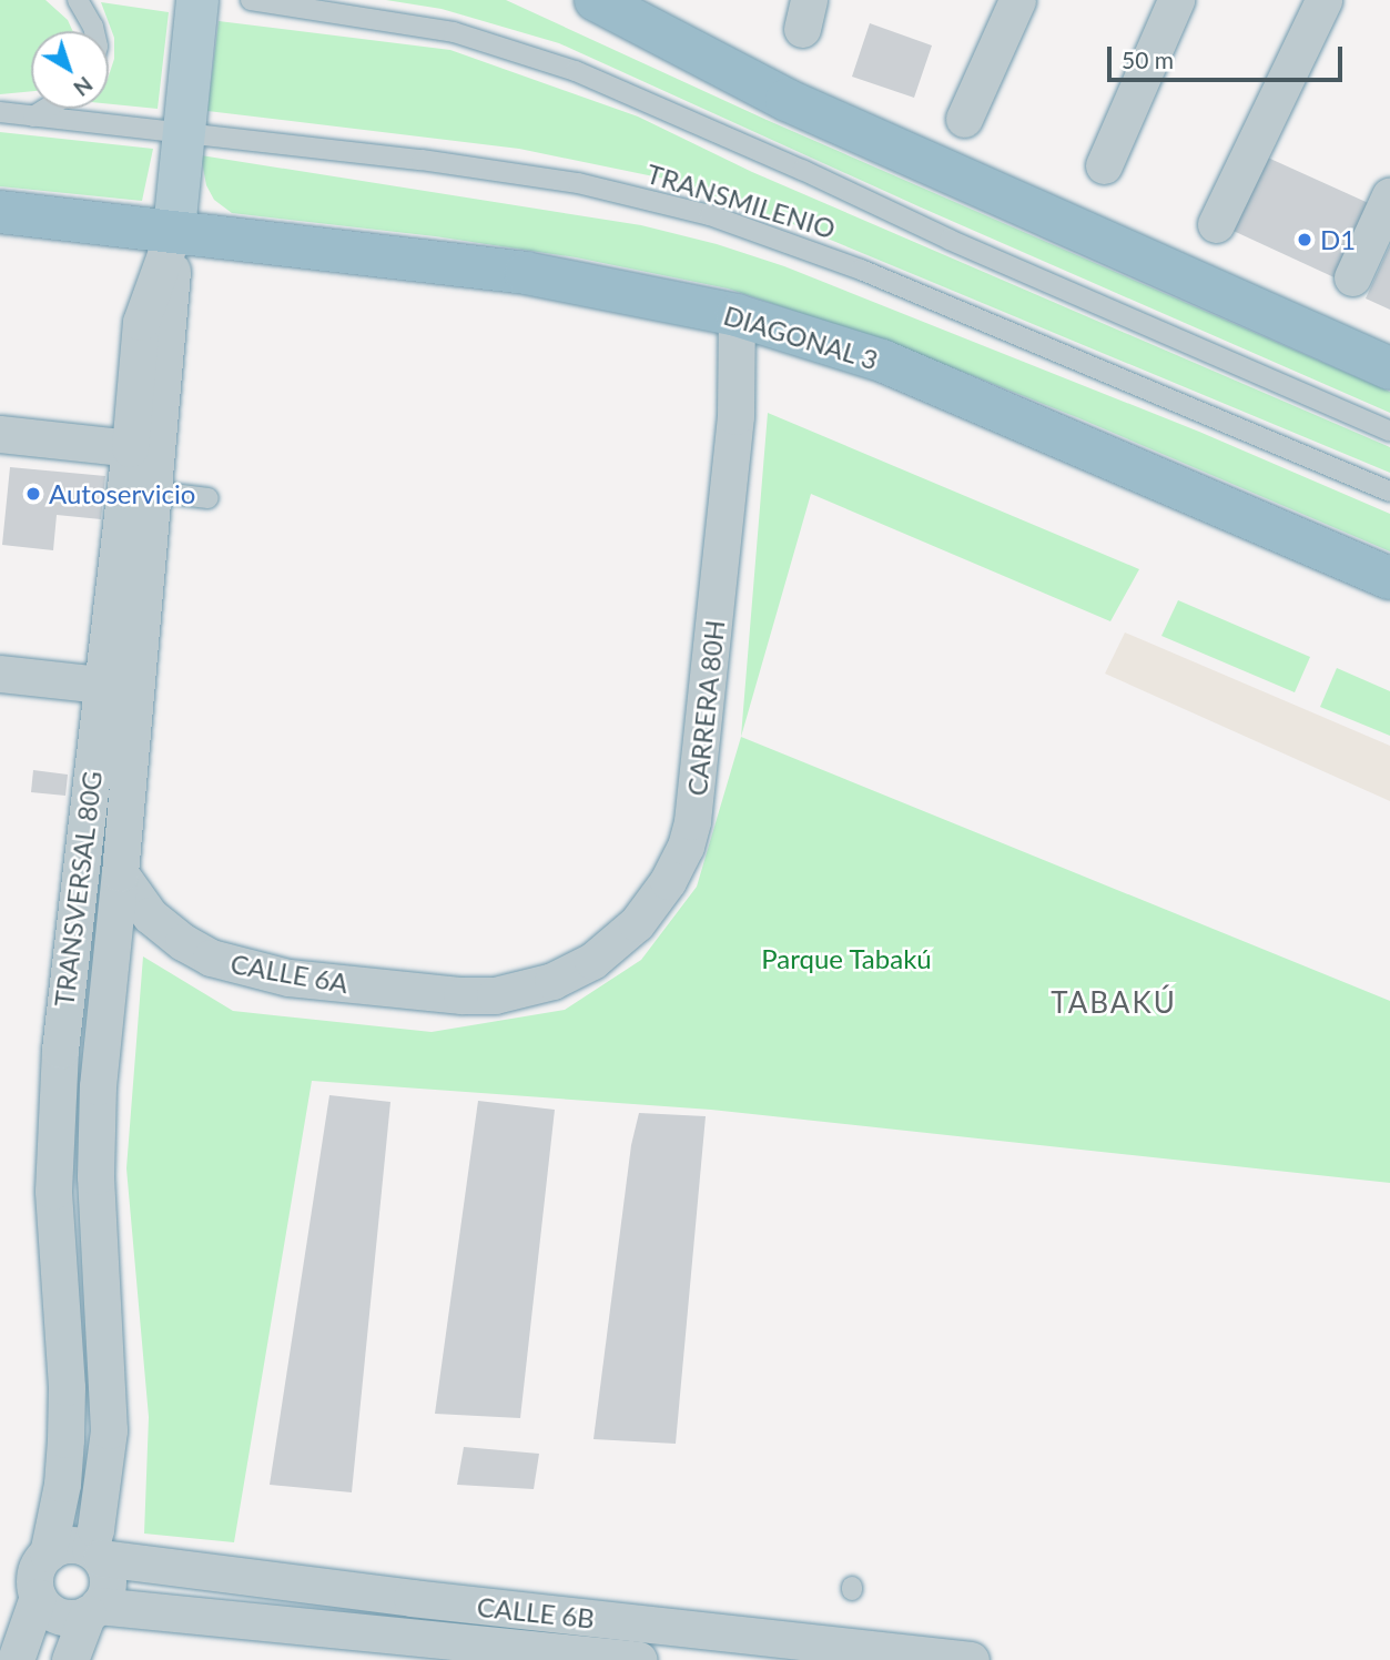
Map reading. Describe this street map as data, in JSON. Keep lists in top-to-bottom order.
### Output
{
  "streets": {
    "highway": ["DIAGONAL 3"],
    "main road": ["TRANSVERSAL 80G"],
    "street": ["CARRERA 80H", "CALLE 6A", "CALLE 6B"],
    "lane": ["TRANSMILENIO"]
  },
  "crossings": [
    ["TRANSMILENIO", "TRANSVERSAL 80G"],
    ["DIAGONAL 3", "CARRERA 80H"],
    ["DIAGONAL 3", "TRANSVERSAL 80G"],
    ["CARRERA 80H", "CALLE 6A"],
    ["TRANSVERSAL 80G", "CALLE 6A"],
    ["TRANSVERSAL 80G", "CALLE 6B"]
  ],
  "districts": ["TABAKÚ"],
  "parks": ["Parque Tabakú"],
  "places": ["D1", "Autoservicio"],
  "scale_bar": "50 m",
  "north": "bottom right"
}
